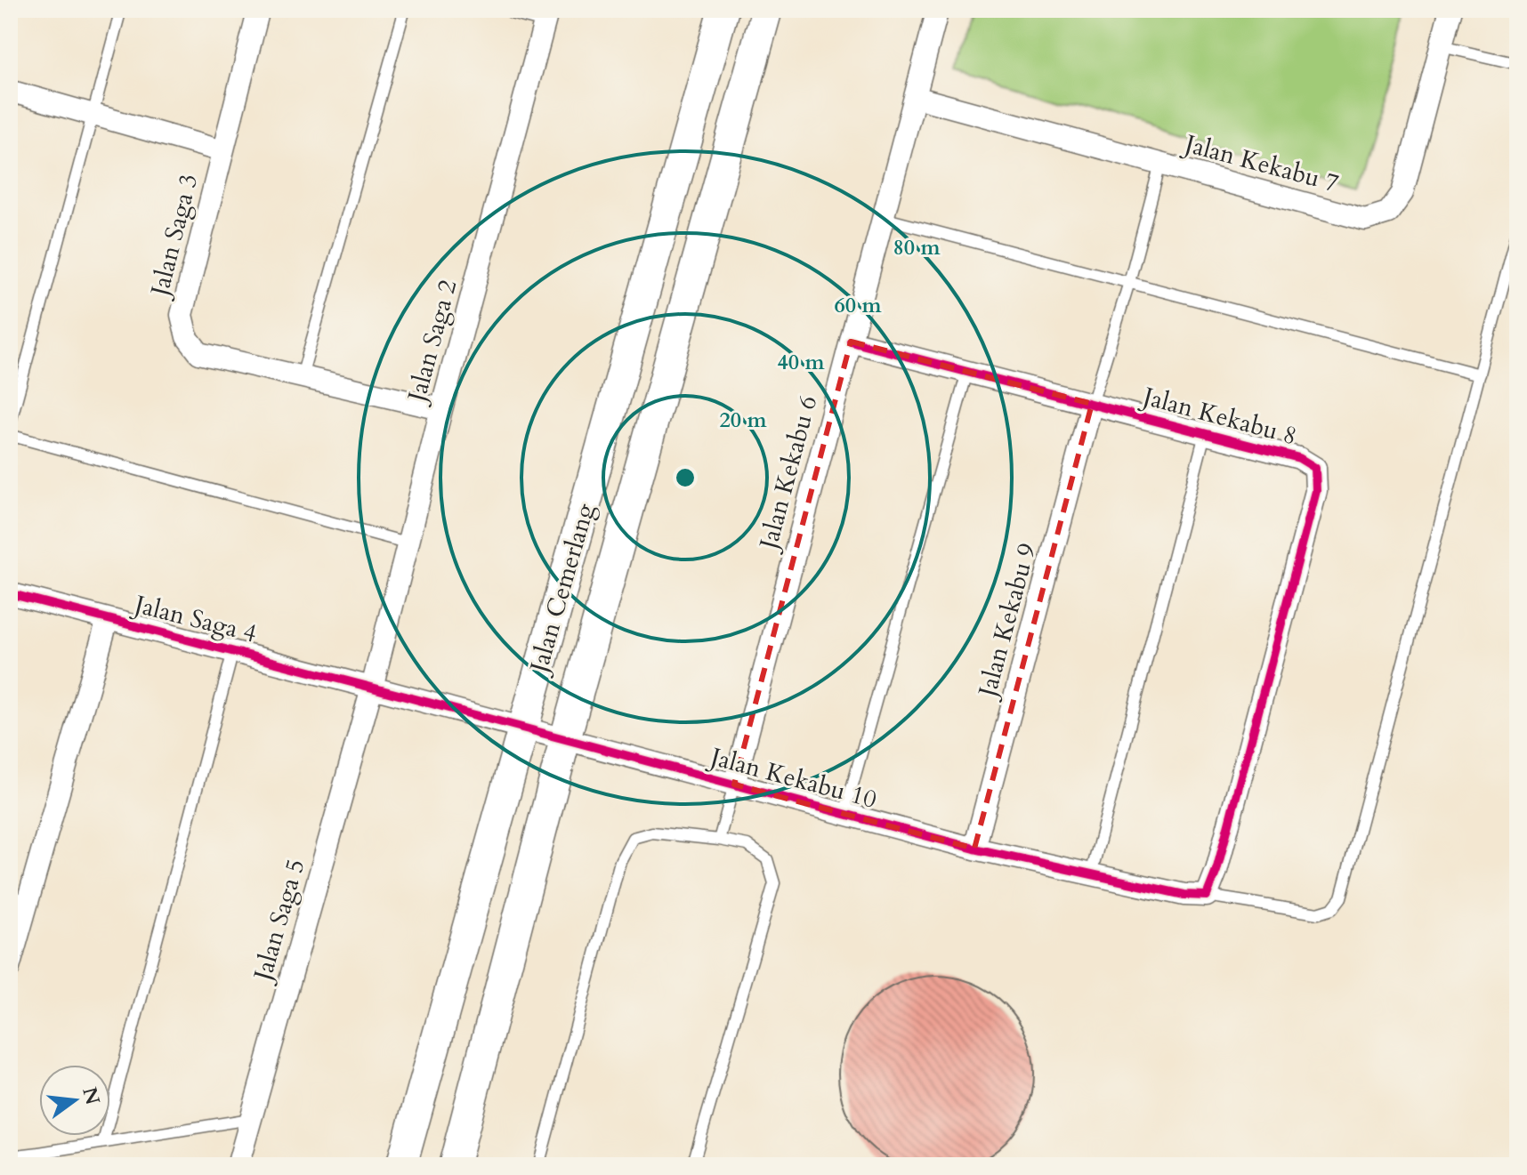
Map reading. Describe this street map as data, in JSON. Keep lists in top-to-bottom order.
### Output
{
  "streets": {
    "main road": ["Jalan Cemerlang"],
    "street": [
      "Jalan Kekabu 7",
      "Jalan Saga 3",
      "Jalan Saga 2",
      "Jalan Kekabu 8",
      "Jalan Kekabu 6",
      "Jalan Saga 4",
      "Jalan Kekabu 9",
      "Jalan Kekabu 10",
      "Jalan Saga 5"
    ]
  },
  "crossings": [
    ["Jalan Kekabu 7", "Jalan Kekabu 6"],
    ["Jalan Saga 3", "Jalan Saga 2"],
    ["Jalan Saga 2", "Jalan Saga 4"],
    ["Jalan Saga 2", "Jalan Kekabu 10"],
    ["Jalan Saga 2", "Jalan Saga 5"],
    ["Jalan Kekabu 8", "Jalan Kekabu 6"],
    ["Jalan Kekabu 8", "Jalan Kekabu 9"],
    ["Jalan Kekabu 8", "Jalan Kekabu 10"],
    ["Jalan Kekabu 6", "Jalan Kekabu 10"],
    ["Jalan Cemerlang", "Jalan Kekabu 10"],
    ["Jalan Saga 4", "Jalan Kekabu 10"],
    ["Jalan Saga 4", "Jalan Saga 5"],
    ["Jalan Kekabu 9", "Jalan Kekabu 10"],
    ["Jalan Kekabu 10", "Jalan Saga 5"]
  ],
  "north": "right",
  "rings": [
    "80 m",
    "60 m",
    "40 m",
    "20 m"
  ]
}
